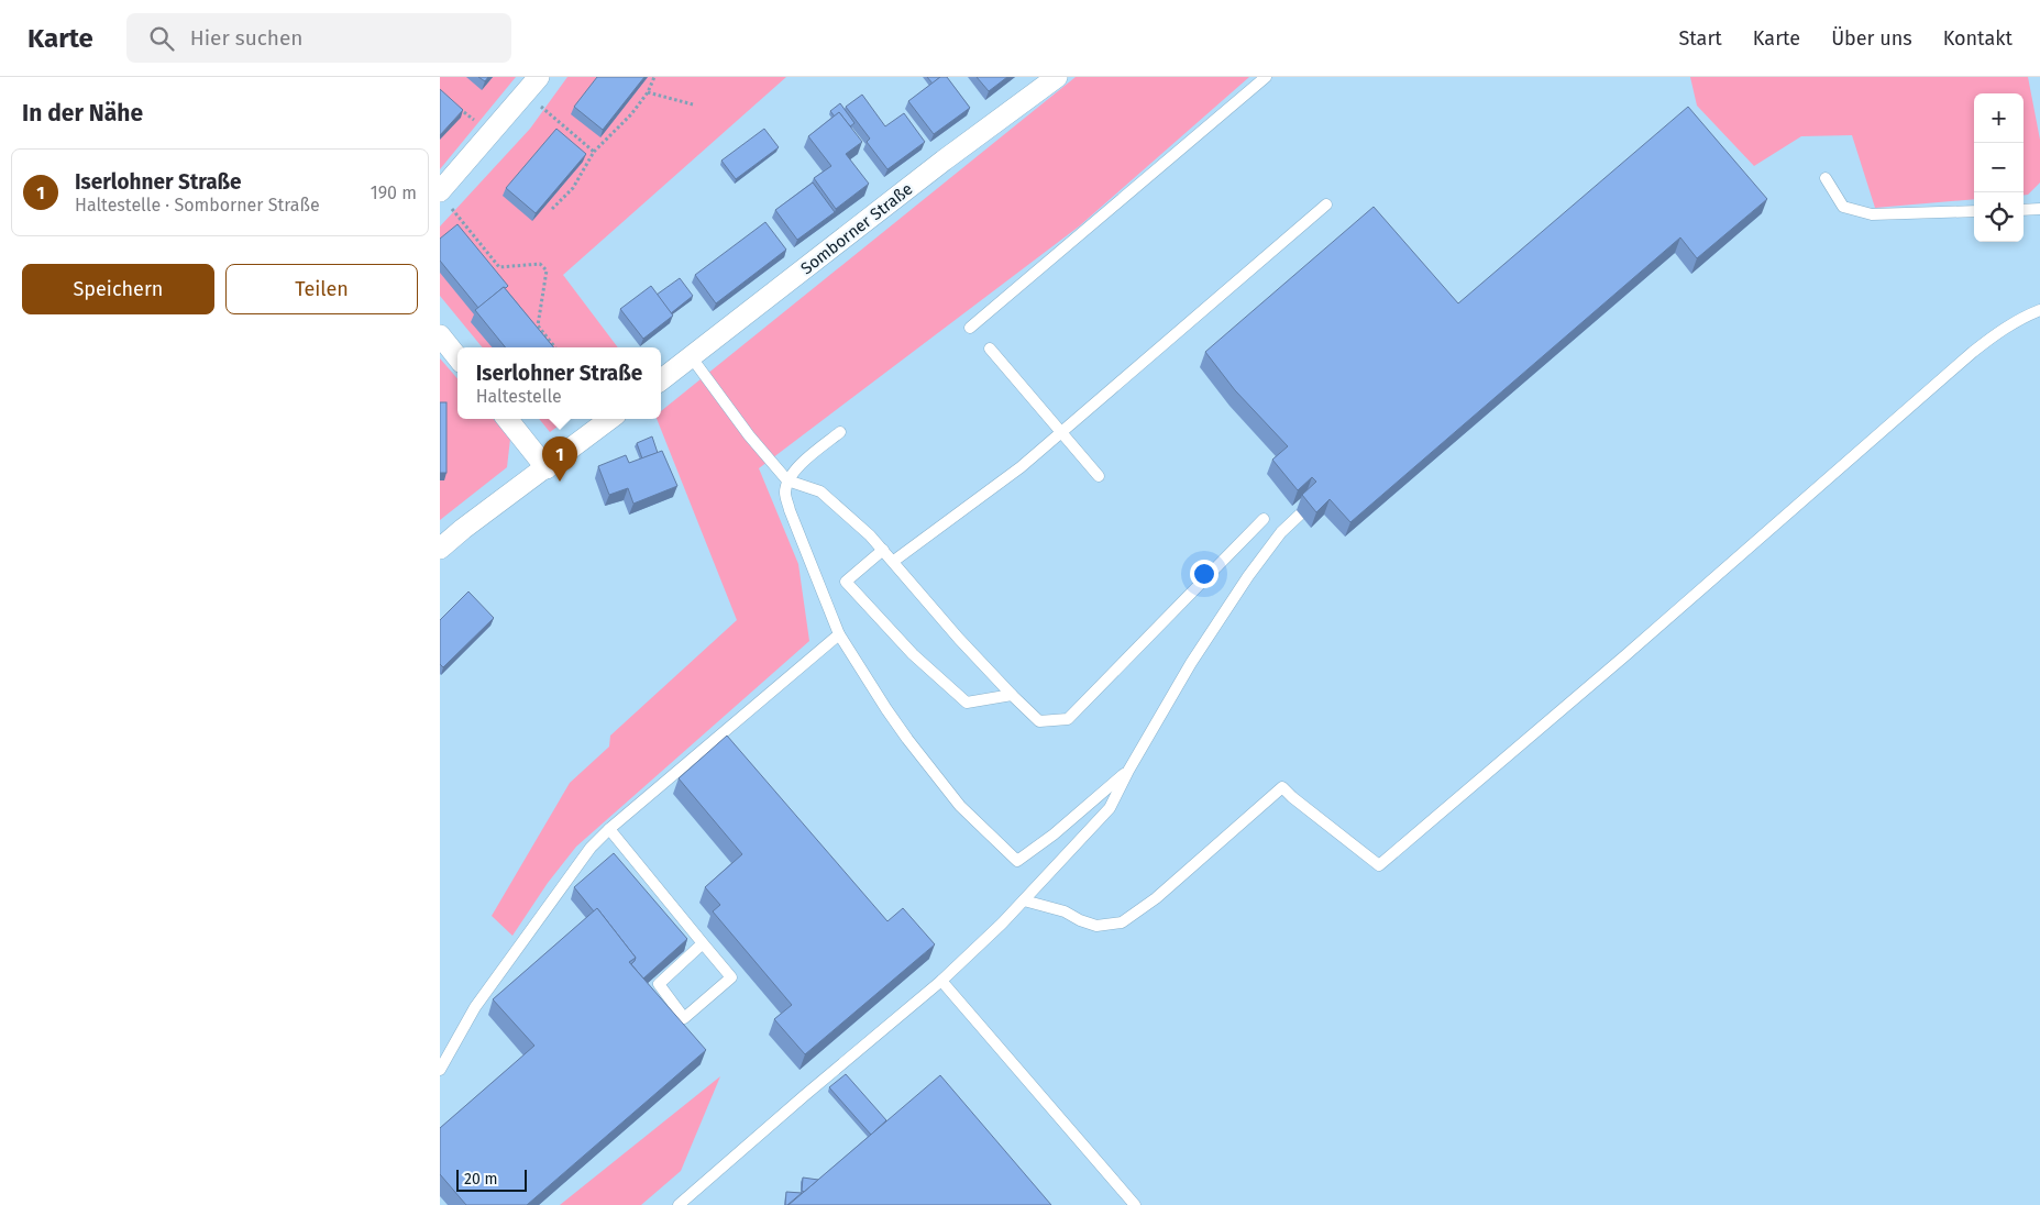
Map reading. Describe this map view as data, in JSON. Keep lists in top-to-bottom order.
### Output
{
  "streets": {
    "street": ["Somborner Straße"]
  },
  "scale_bar": "20 m",
  "page": {
    "header": "Karte",
    "search": "Hier suchen",
    "nav": [
      "Start",
      "Karte",
      "Über uns",
      "Kontakt"
    ],
    "heading": "In der Nähe",
    "map_buttons": ["+", "−"],
    "list": [
      {
        "mark": "1",
        "name": "Iserlohner Straße",
        "note": "Haltestelle · Somborner Straße",
        "value": "190 m"
      }
    ],
    "buttons": ["Speichern", "Teilen"],
    "popup": ["Iserlohner Straße", "Haltestelle"],
    "pins": "1",
    "scale": "20 m"
  }
}
